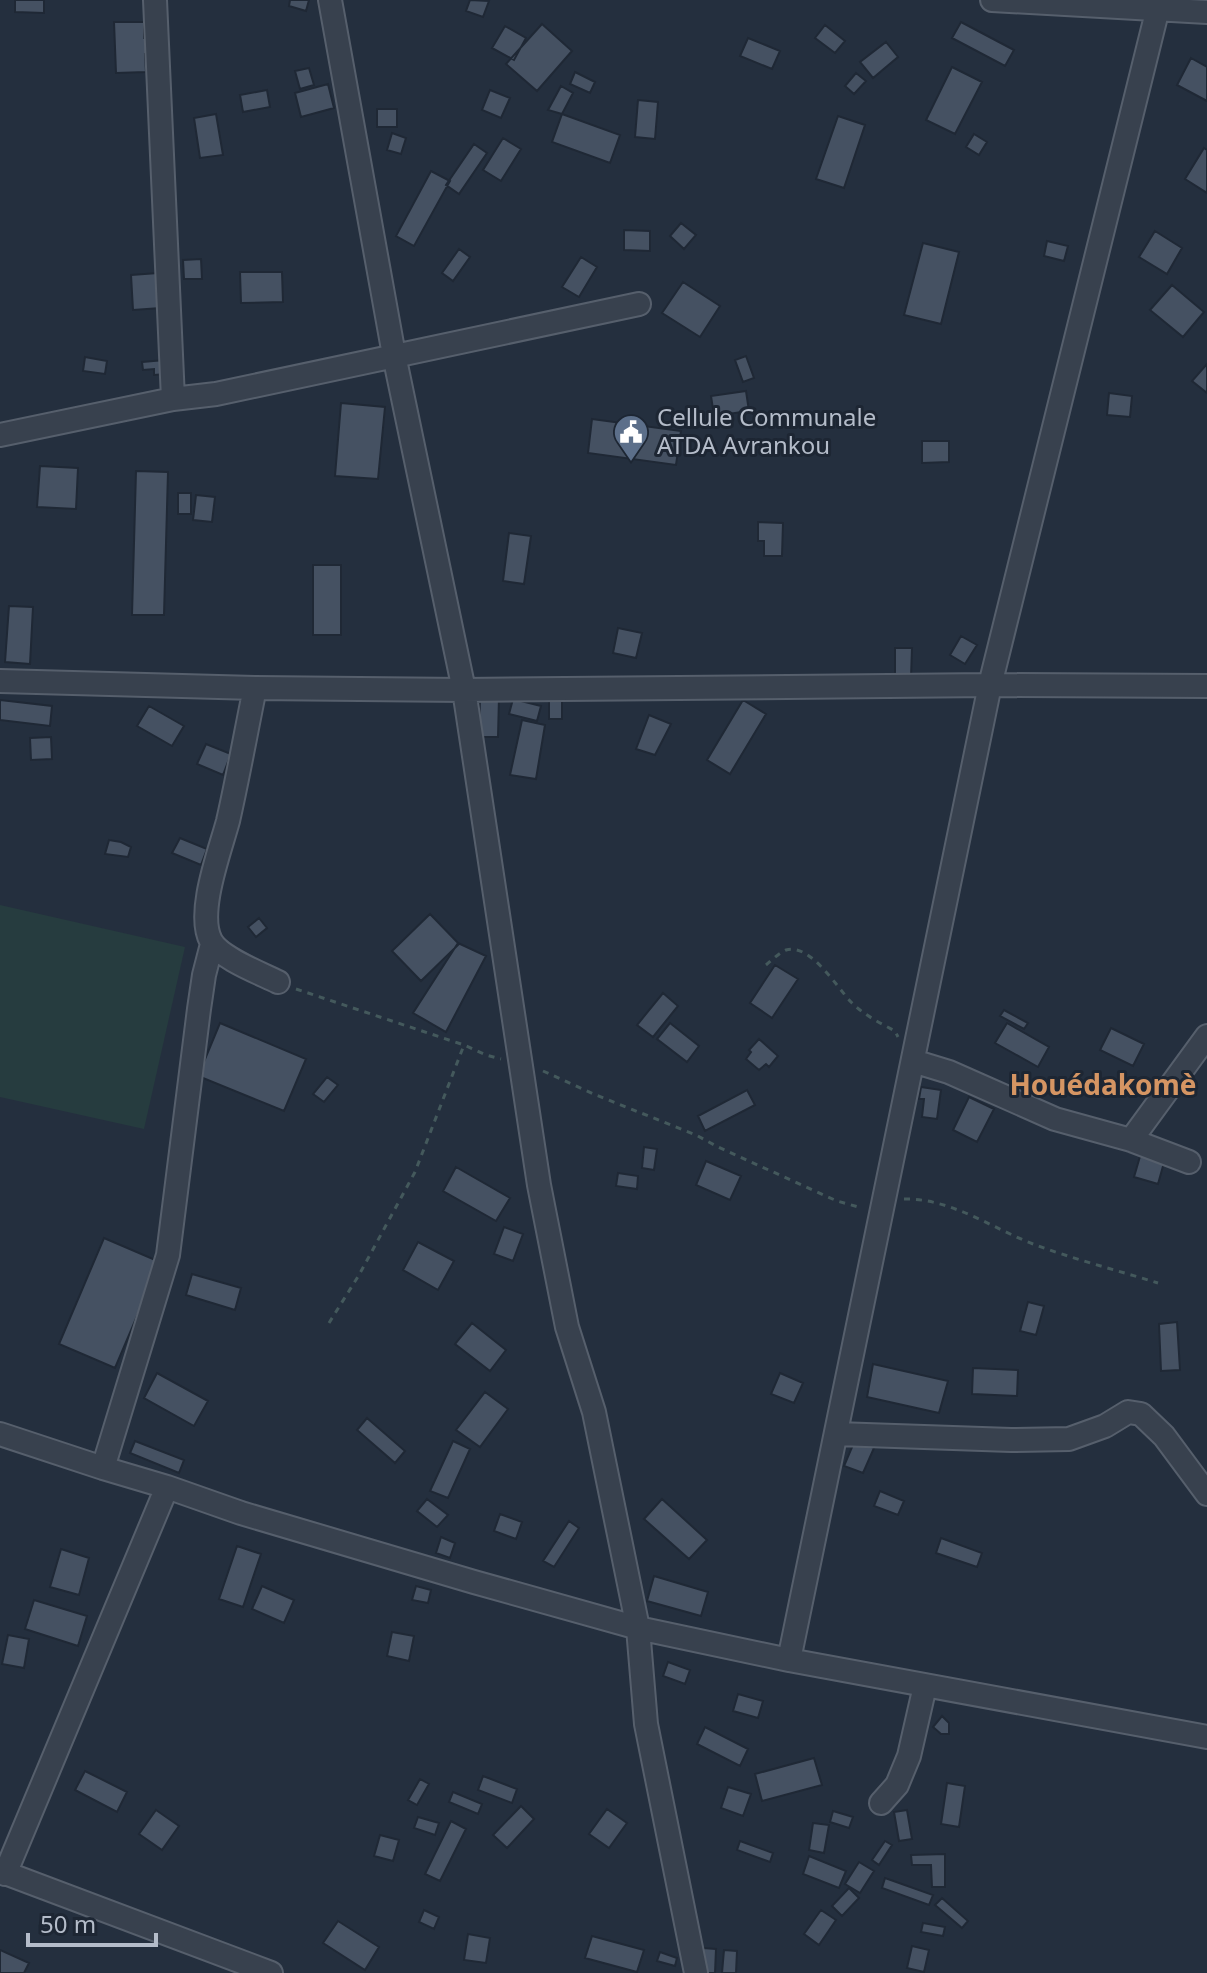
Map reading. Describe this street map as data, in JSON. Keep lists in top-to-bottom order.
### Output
{
  "districts": ["Houédakomè"],
  "places": {
    "public building": ["Cellule Communale ATDA Avrankou"]
  },
  "scale_bar": "50 m"
}
